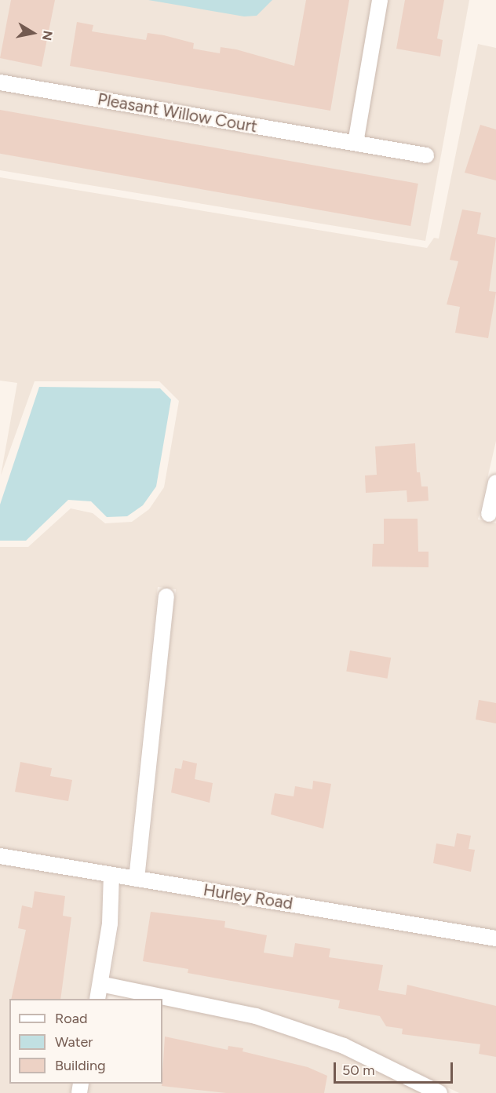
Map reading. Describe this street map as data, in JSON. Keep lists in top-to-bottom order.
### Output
{
  "streets": {
    "street": ["Pleasant Willow Court", "Hurley Road"]
  },
  "legend": ["Road", "Water", "Building"],
  "scale_bar": "50 m",
  "north": "right"
}
